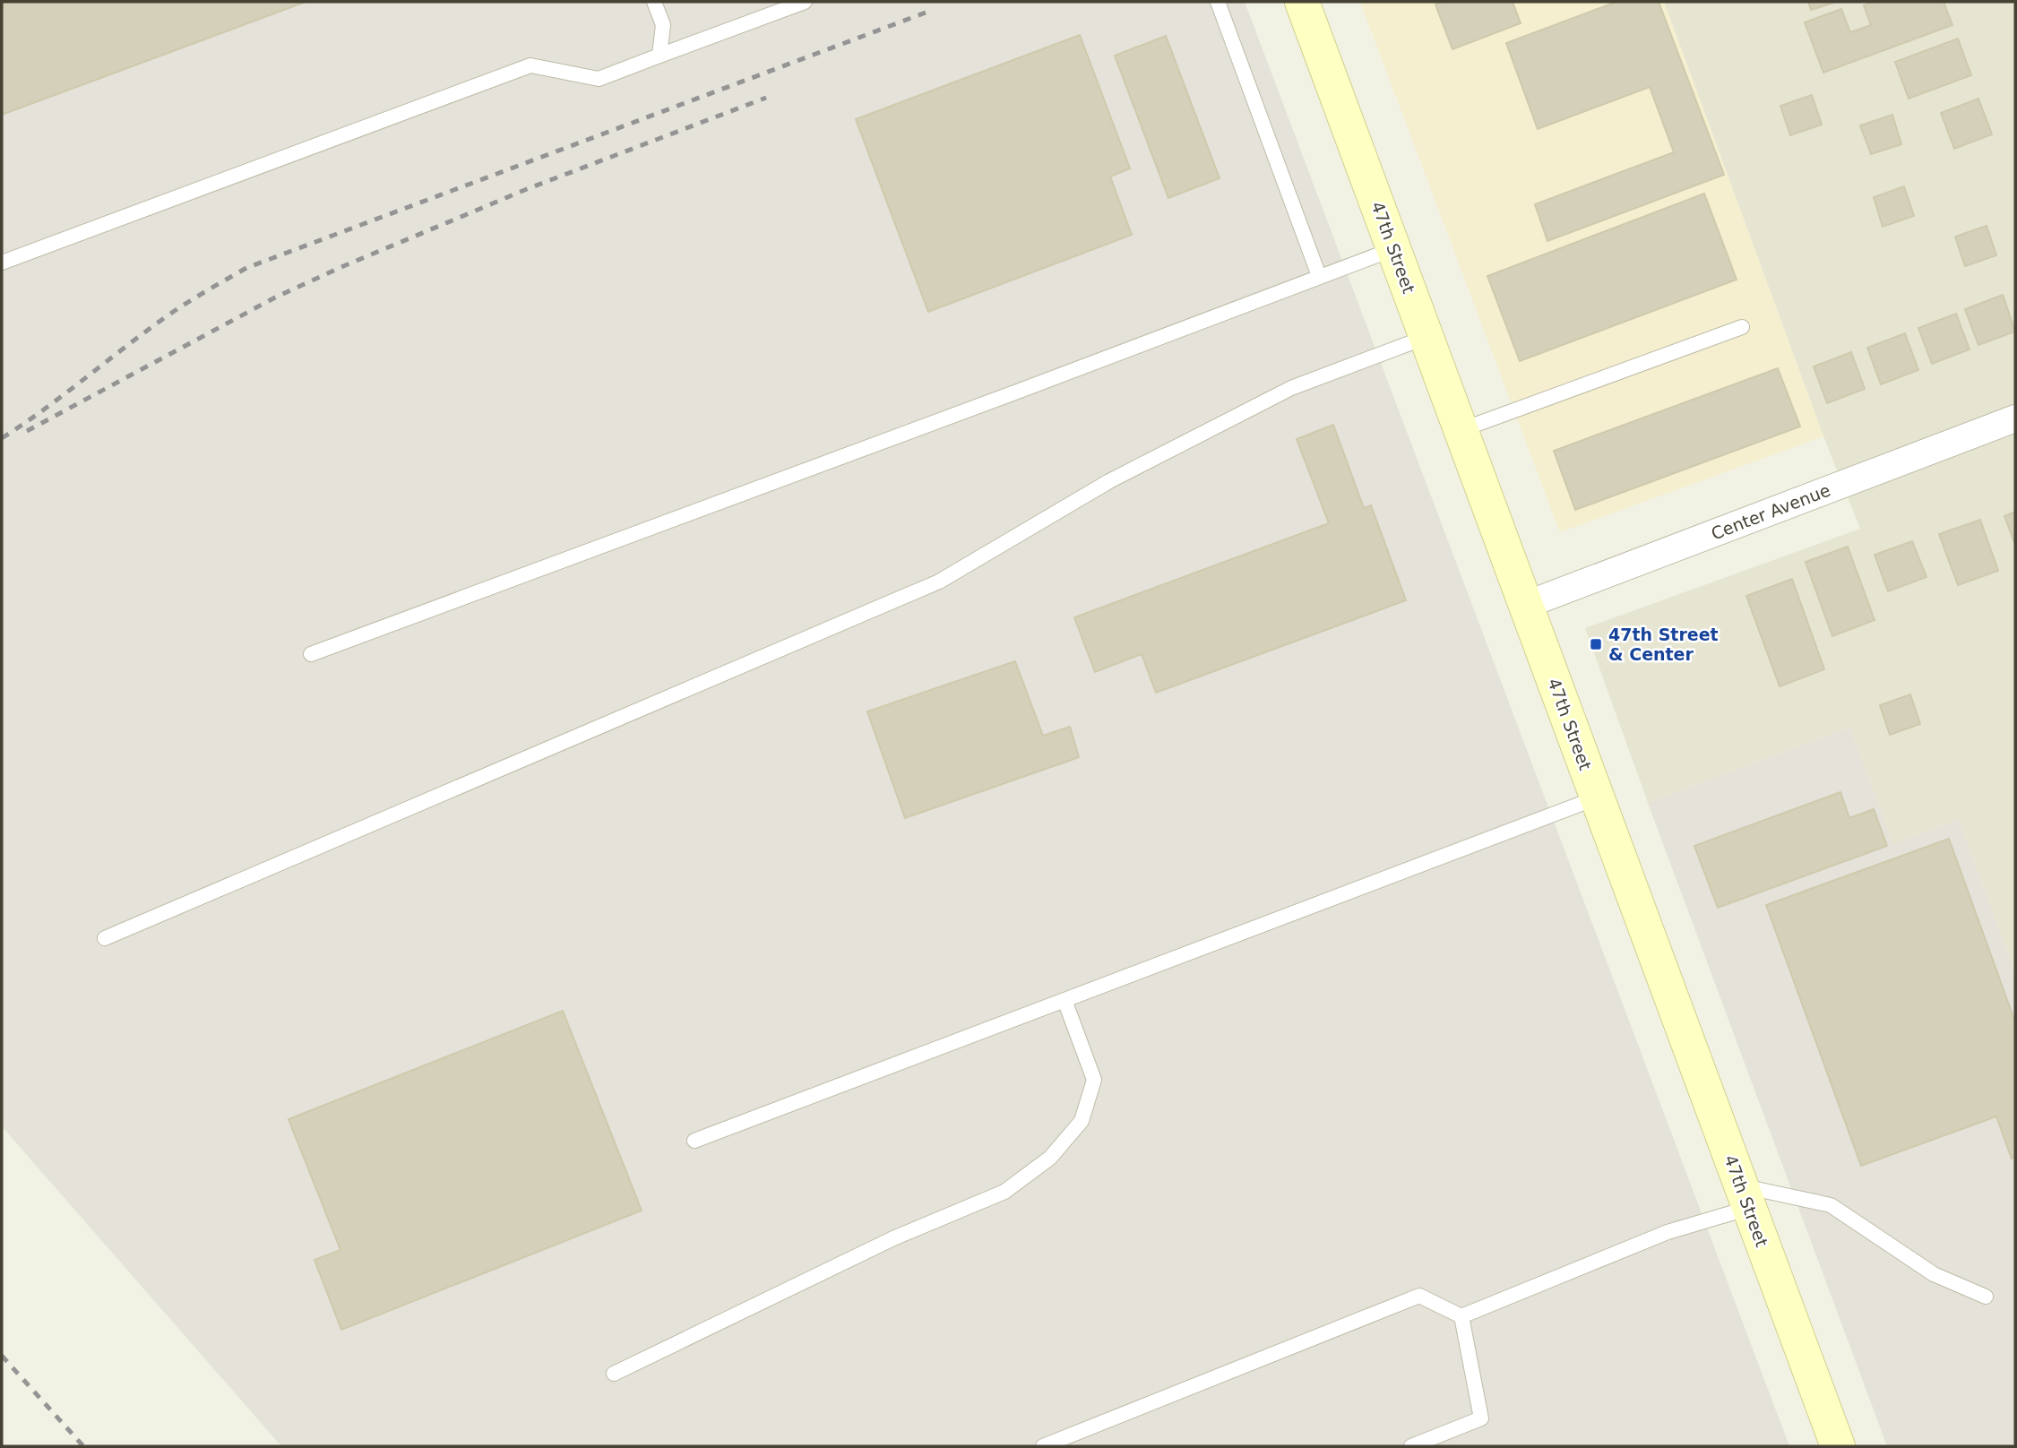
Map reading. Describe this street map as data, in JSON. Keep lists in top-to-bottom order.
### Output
{
  "streets": {
    "main road": ["47th Street"],
    "street": ["Center Avenue"]
  },
  "crossings": [
    ["47th Street", "Center Avenue"]
  ],
  "places": {
    "transit": ["47th Street & Center"]
  }
}
